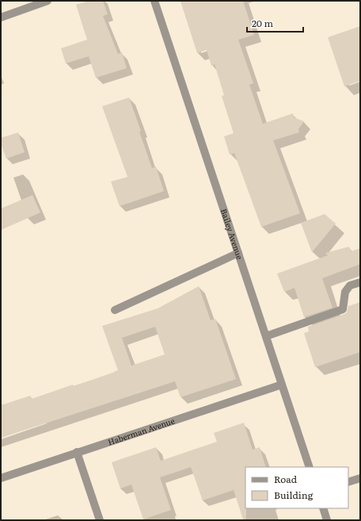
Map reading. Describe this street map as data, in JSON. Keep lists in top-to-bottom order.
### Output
{
  "streets": {
    "street": ["Bailey Avenue", "Haberman Avenue"]
  },
  "crossings": [
    ["Bailey Avenue", "Haberman Avenue"]
  ],
  "legend": ["Road", "Building"],
  "scale_bar": "20 m"
}
